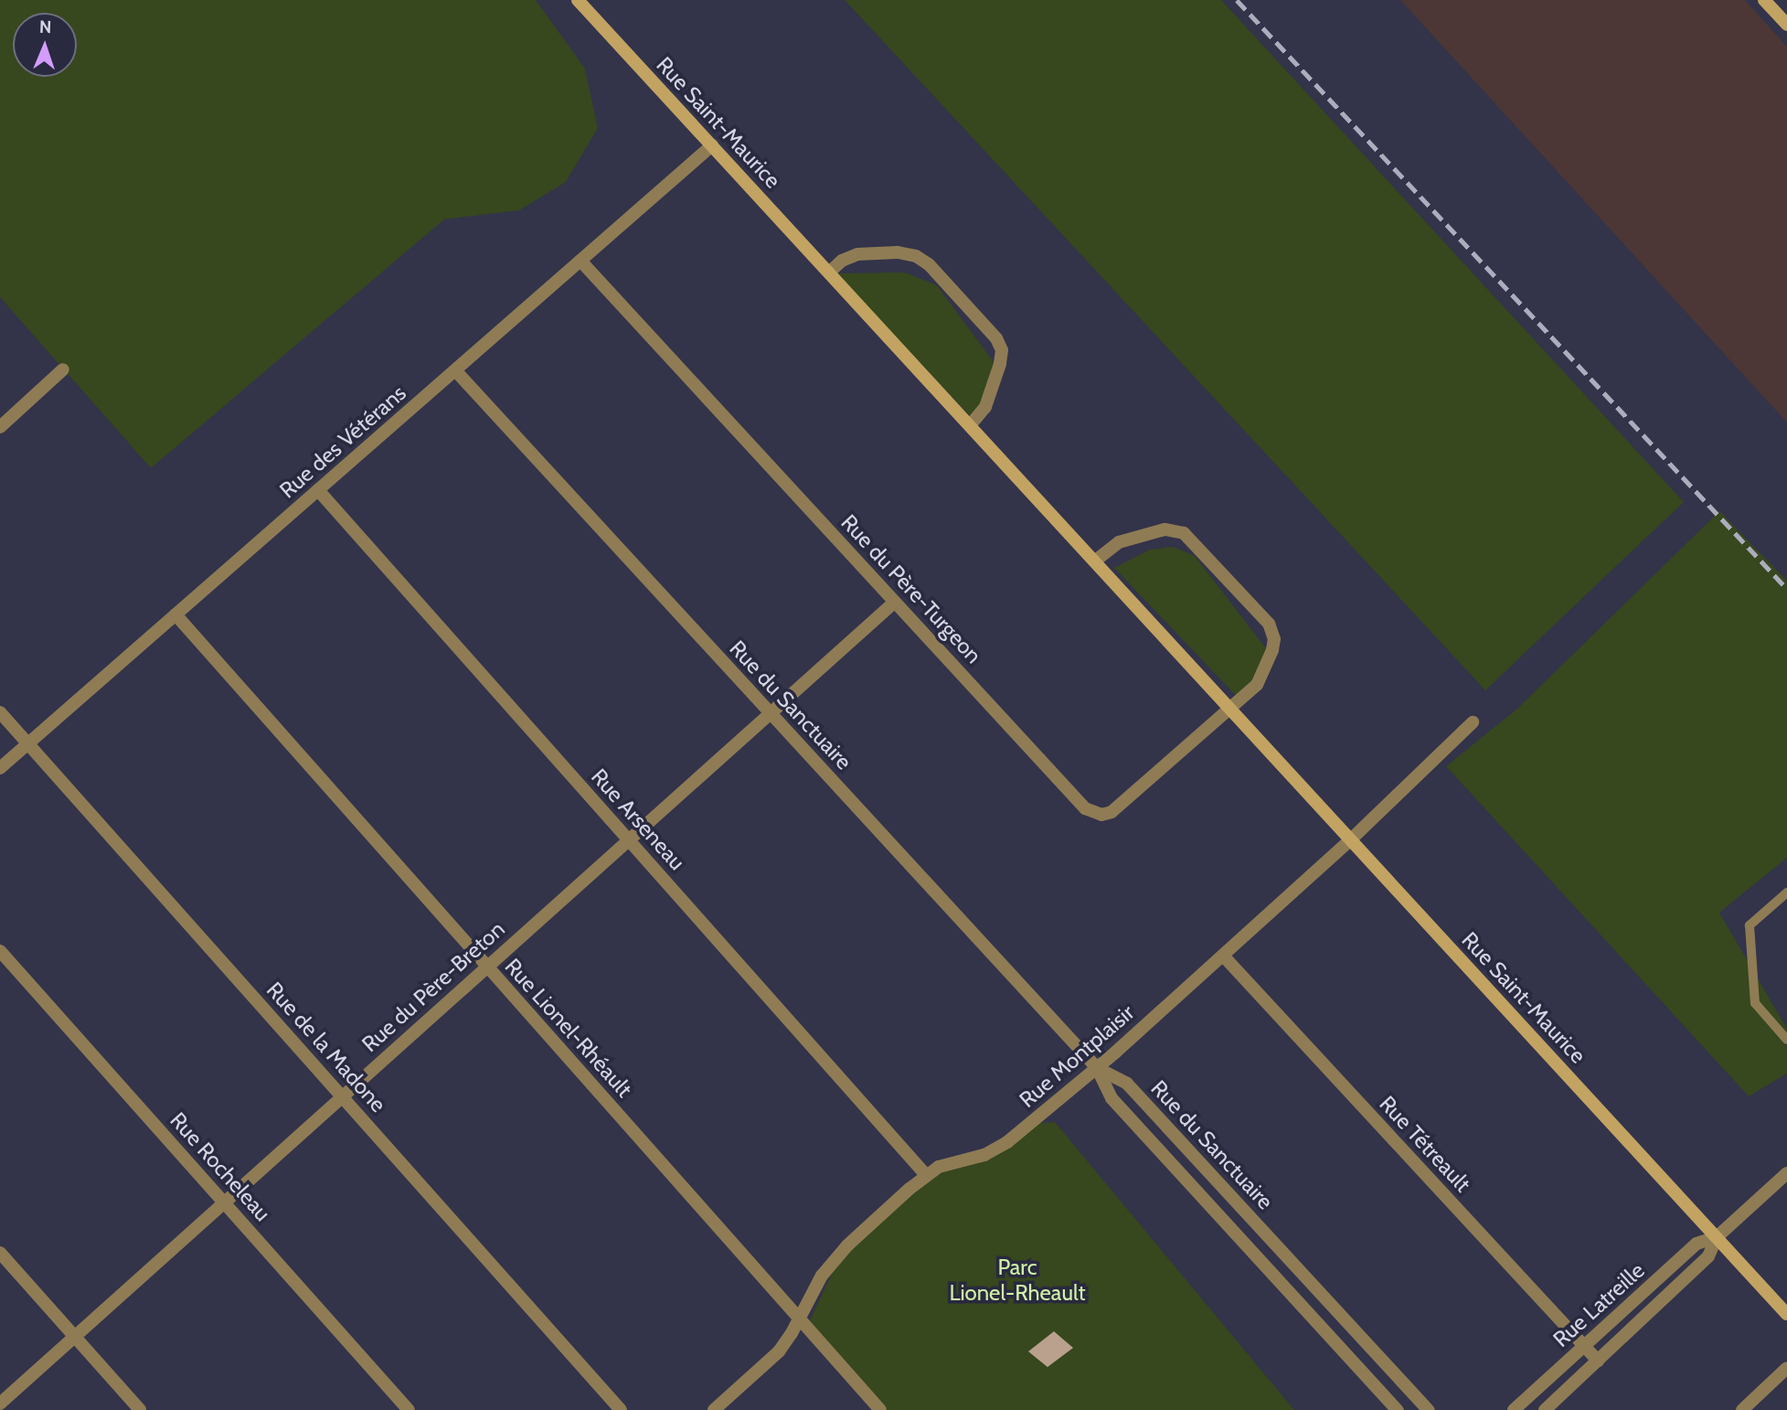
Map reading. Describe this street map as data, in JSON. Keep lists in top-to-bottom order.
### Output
{
  "streets": {
    "street": [
      "Rue Saint-Maurice",
      "Rue des Vétérans",
      "Rue du Père-Turgeon",
      "Rue du Sanctuaire",
      "Rue Arseneau",
      "Rue du Père-Breton",
      "Rue Lionel-Rhéault",
      "Rue de la Madone",
      "Rue Montplaisir",
      "Rue Tétreault",
      "Rue Rocheleau",
      "Rue Latreille"
    ]
  },
  "crossings": [
    ["Rue Saint-Maurice", "Rue des Vétérans"],
    ["Rue Saint-Maurice", "Rue du Père-Turgeon"],
    ["Rue Saint-Maurice", "Rue Montplaisir"],
    ["Rue Saint-Maurice", "Rue Latreille"],
    ["Rue des Vétérans", "Rue du Père-Turgeon"],
    ["Rue des Vétérans", "Rue du Sanctuaire"],
    ["Rue des Vétérans", "Rue Arseneau"],
    ["Rue des Vétérans", "Rue Lionel-Rhéault"],
    ["Rue des Vétérans", "Rue de la Madone"],
    ["Rue du Père-Turgeon", "Rue du Père-Breton"],
    ["Rue du Sanctuaire", "Rue du Père-Breton"],
    ["Rue du Sanctuaire", "Rue Montplaisir"],
    ["Rue Arseneau", "Rue du Père-Breton"],
    ["Rue Arseneau", "Rue Montplaisir"],
    ["Rue du Père-Breton", "Rue Lionel-Rhéault"],
    ["Rue du Père-Breton", "Rue de la Madone"],
    ["Rue du Père-Breton", "Rue Rocheleau"],
    ["Rue Lionel-Rhéault", "Rue Montplaisir"],
    ["Rue Montplaisir", "Rue Tétreault"],
    ["Rue Tétreault", "Rue Latreille"]
  ],
  "parks": ["Parc Lionel-Rheault"],
  "north": "top"
}
